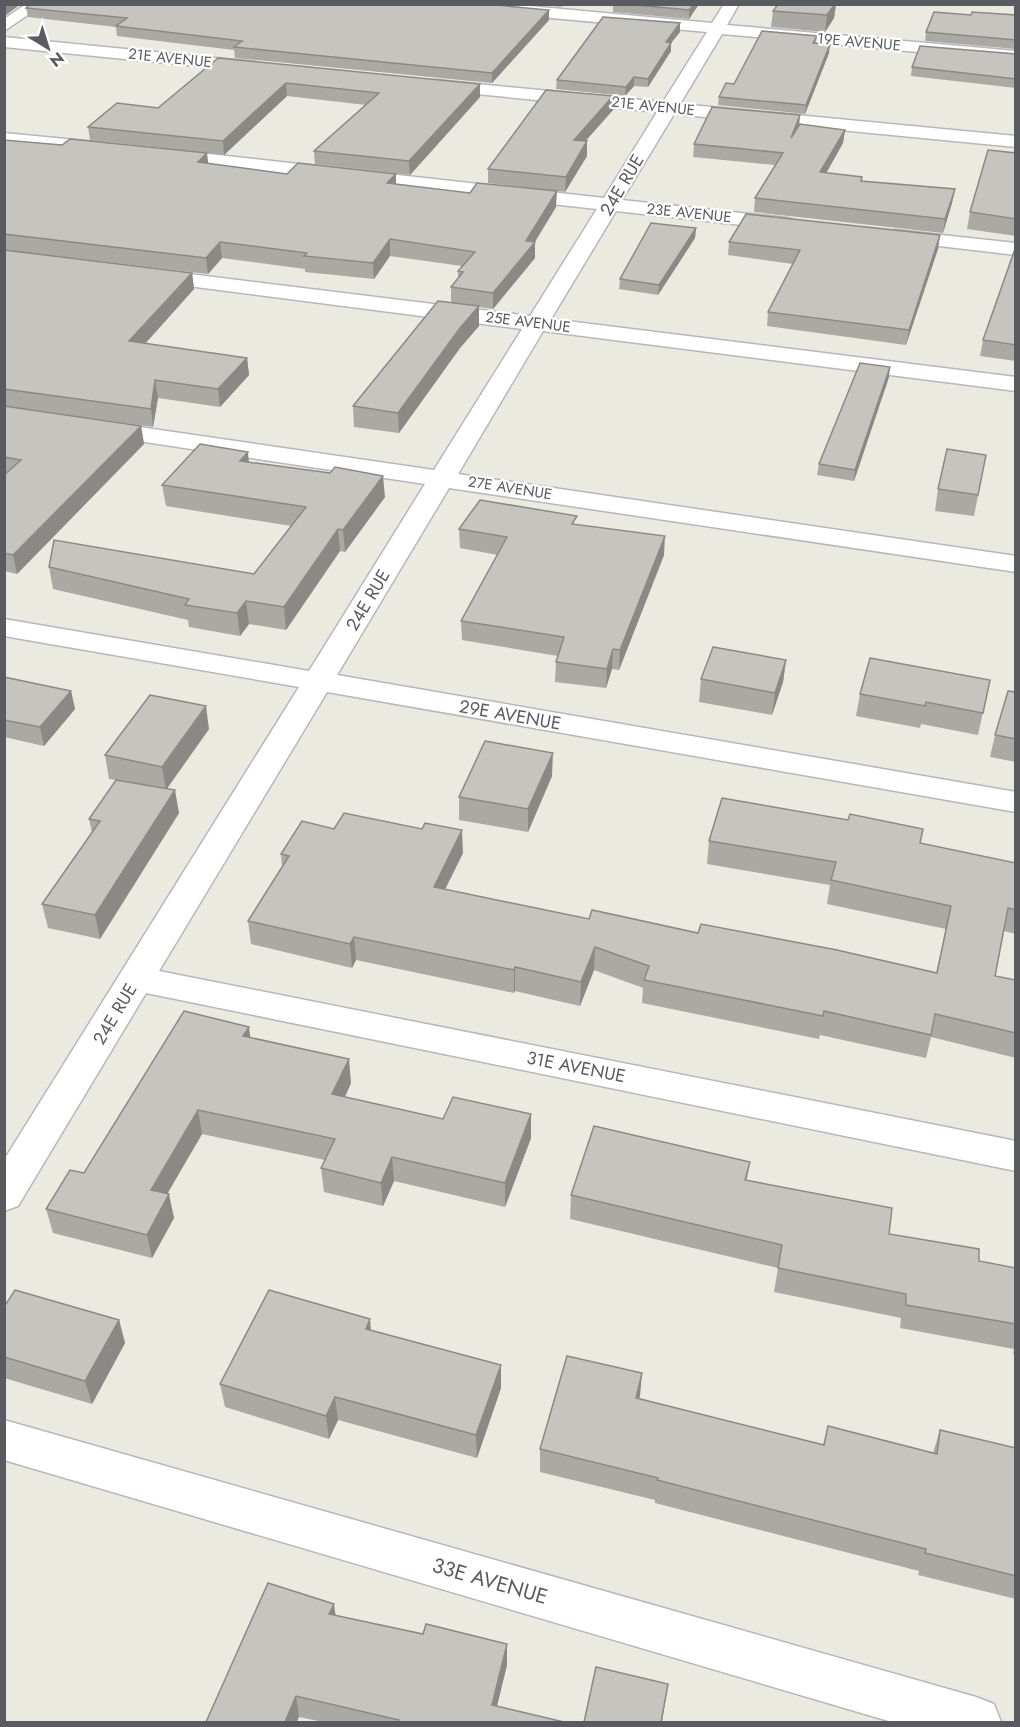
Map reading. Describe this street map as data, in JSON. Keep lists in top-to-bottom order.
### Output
{
  "streets": {
    "street": [
      "19E AVENUE",
      "21E AVENUE",
      "24E RUE",
      "23E AVENUE",
      "25E AVENUE",
      "27E AVENUE",
      "29E AVENUE",
      "31E AVENUE",
      "33E AVENUE"
    ]
  },
  "crossings": [
    ["19E AVENUE", "24E RUE"],
    ["21E AVENUE", "24E RUE"],
    ["24E RUE", "23E AVENUE"],
    ["24E RUE", "25E AVENUE"],
    ["24E RUE", "27E AVENUE"],
    ["24E RUE", "29E AVENUE"],
    ["24E RUE", "31E AVENUE"]
  ],
  "north": "bottom right"
}
